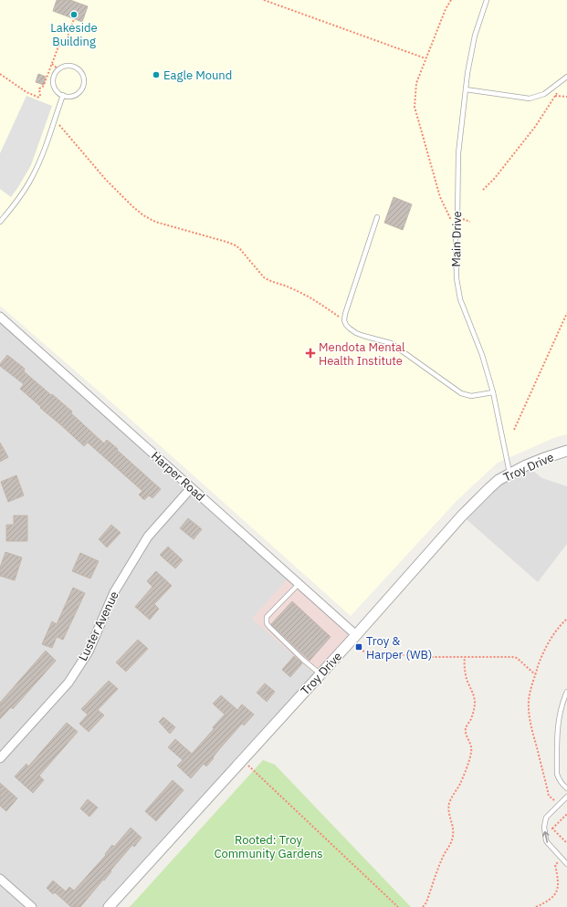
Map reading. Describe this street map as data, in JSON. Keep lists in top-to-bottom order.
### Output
{
  "streets": {
    "street": ["Troy Drive", "Harper Road", "Luster Avenue"],
    "lane": ["Main Drive"]
  },
  "crossings": [
    ["Main Drive", "Troy Drive"],
    ["Troy Drive", "Harper Road"],
    ["Harper Road", "Luster Avenue"]
  ],
  "parks": ["Rooted: Troy Community Gardens"],
  "places": {
    "other": ["Lakeside Building", "Eagle Mound"],
    "health": ["Mendota Mental Health Institute"],
    "transit": ["Troy & Harper (WB)"]
  }
}
